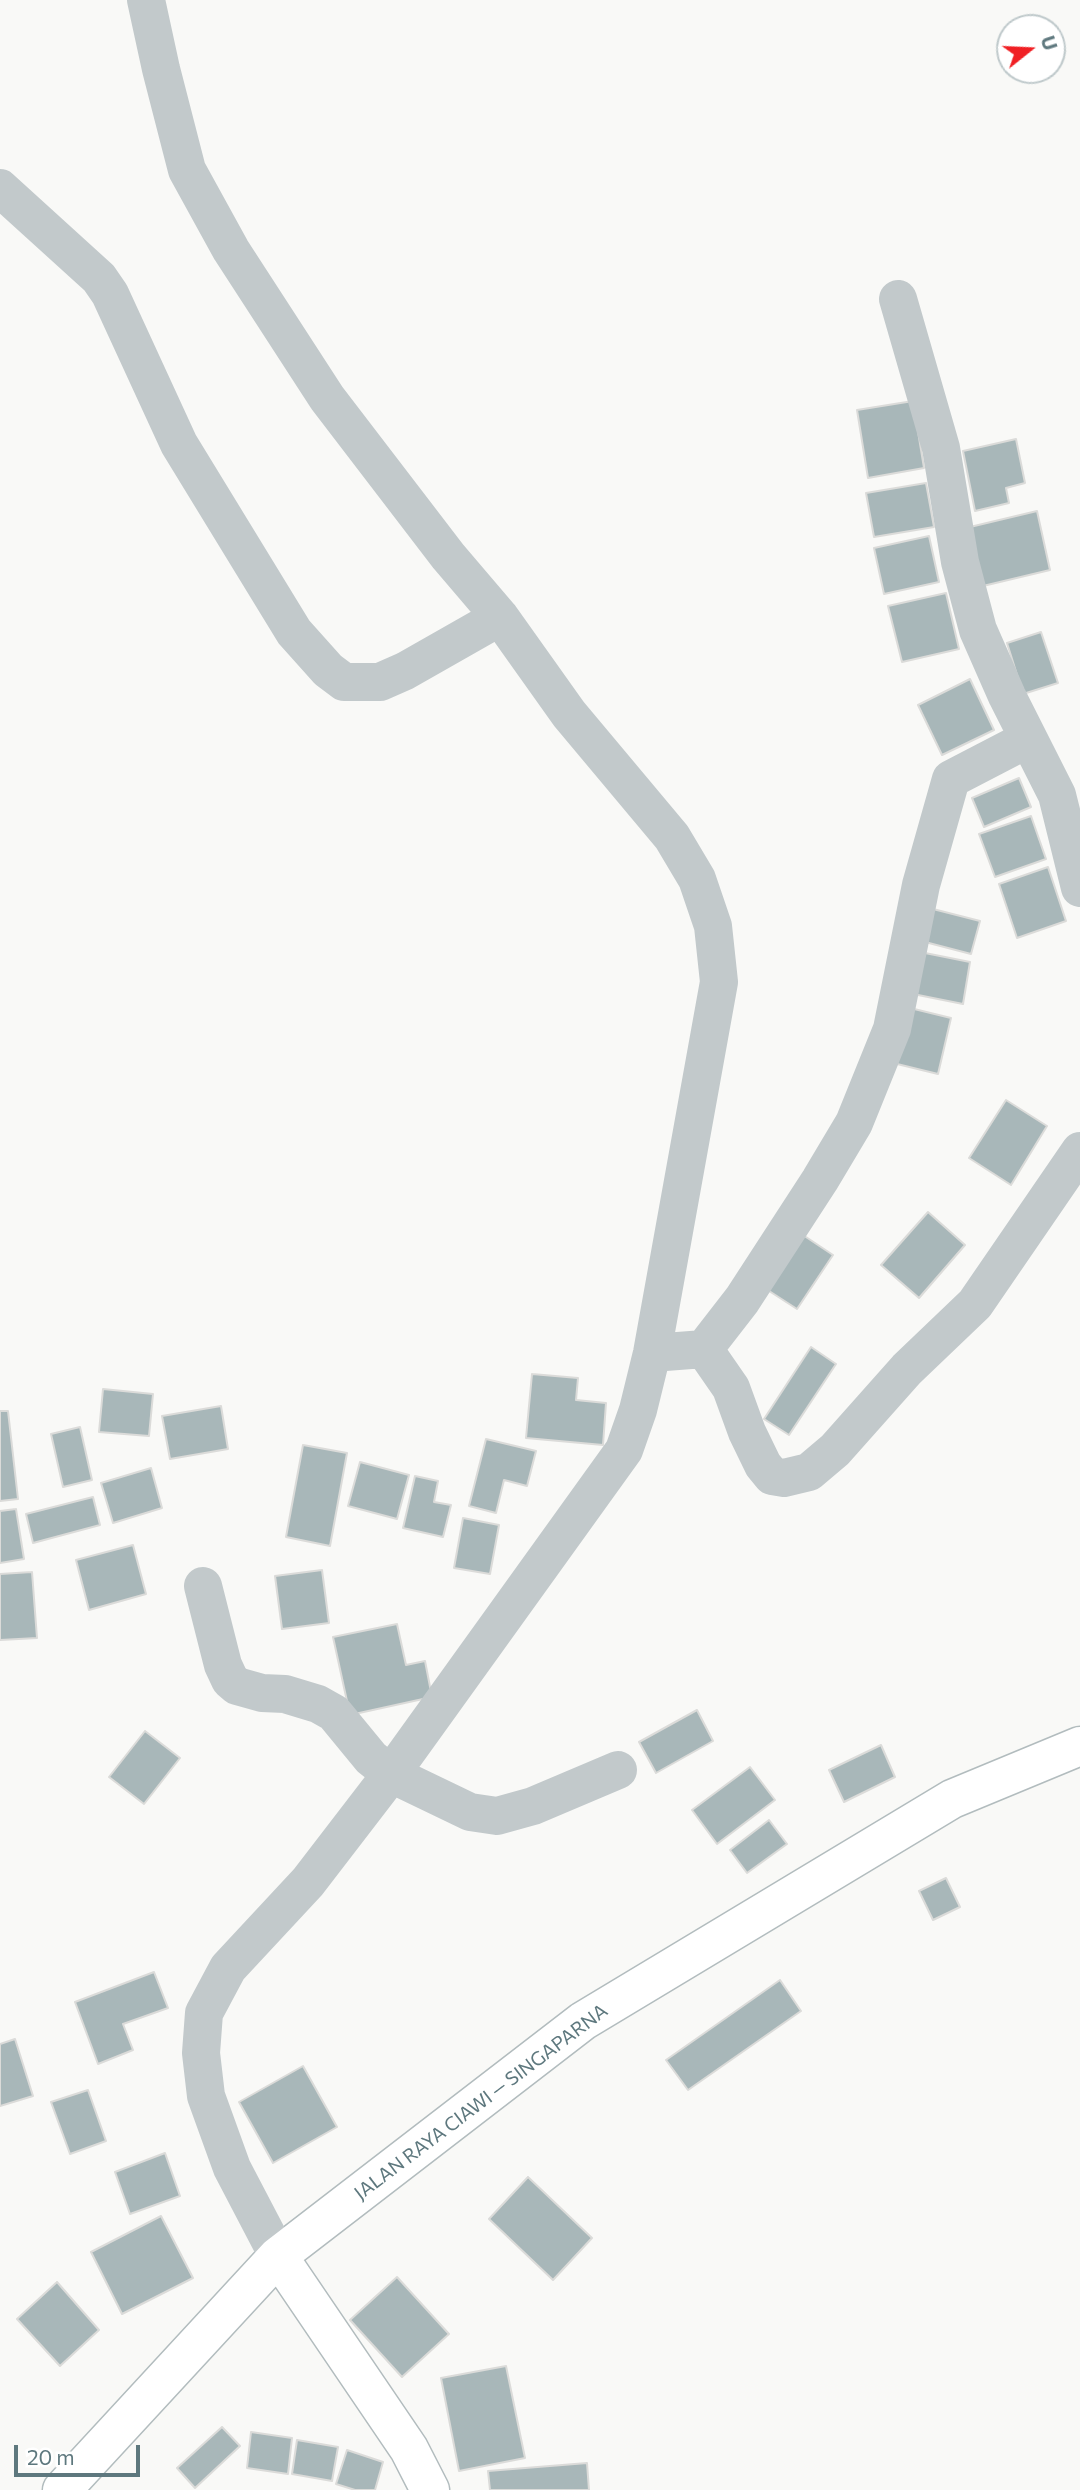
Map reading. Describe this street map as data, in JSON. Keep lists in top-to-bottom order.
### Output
{
  "streets": {
    "main road": ["JALAN RAYA CIAWI — SINGAPARNA"]
  },
  "scale_bar": "20 m",
  "north": "right"
}
